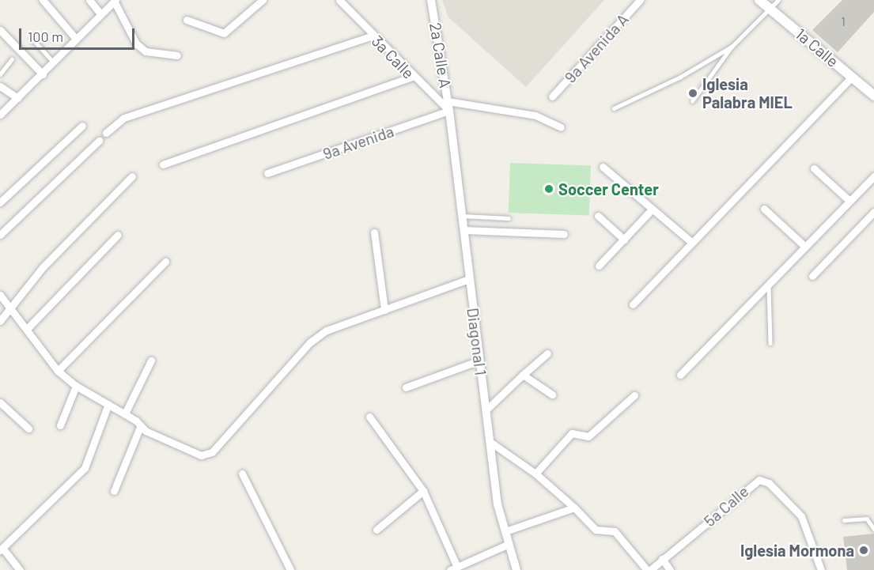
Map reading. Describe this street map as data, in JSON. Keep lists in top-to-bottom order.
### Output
{
  "streets": {
    "main road": ["1a Calle"],
    "street": [
      "9a Avenida A",
      "2a Calle A",
      "3a Calle",
      "9a Avenida",
      "Diagonal 1",
      "5a Calle"
    ]
  },
  "crossings": [
    ["2a Calle A", "3a Calle"],
    ["2a Calle A", "9a Avenida"],
    ["2a Calle A", "Diagonal 1"],
    ["3a Calle", "9a Avenida"],
    ["3a Calle", "Diagonal 1"],
    ["9a Avenida", "Diagonal 1"]
  ],
  "places": ["Iglesia Palabra MIEL", "Soccer Center", "Iglesia Mormona"],
  "house_numbers": ["1"],
  "scale_bar": "100 m"
}
